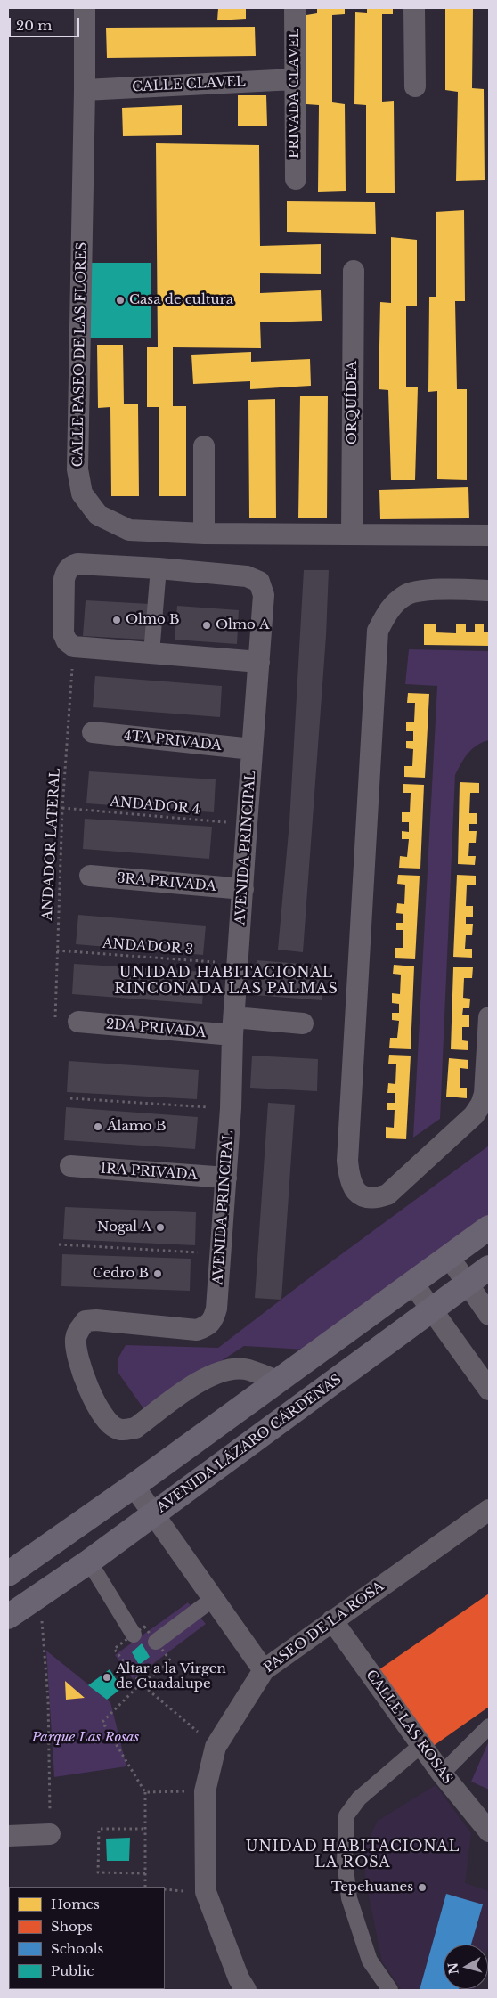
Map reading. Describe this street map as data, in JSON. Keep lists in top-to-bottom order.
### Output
{
  "streets": {
    "main road": ["AVENIDA LÁZARO CÁRDENAS"],
    "street": [
      "CALLE CLAVEL",
      "PRIVADA CLAVEL",
      "CALLE PASEO DE LAS FLORES",
      "ORQUÍDEA",
      "4TA PRIVADA",
      "AVENIDA PRINCIPAL",
      "3RA PRIVADA",
      "2DA PRIVADA",
      "1RA PRIVADA",
      "PASEO DE LA ROSA",
      "CALLE LAS ROSAS"
    ],
    "path": ["ANDADOR 4", "ANDADOR LATERAL", "ANDADOR 3"]
  },
  "crossings": [
    ["CALLE CLAVEL", "PRIVADA CLAVEL"],
    ["CALLE CLAVEL", "CALLE PASEO DE LAS FLORES"],
    ["CALLE PASEO DE LAS FLORES", "ORQUÍDEA"],
    ["4TA PRIVADA", "AVENIDA PRINCIPAL"],
    ["ANDADOR 4", "ANDADOR LATERAL"],
    ["ANDADOR 4", "AVENIDA PRINCIPAL"],
    ["ANDADOR LATERAL", "AVENIDA PRINCIPAL"],
    ["ANDADOR LATERAL", "ANDADOR 3"],
    ["ANDADOR LATERAL", "2DA PRIVADA"],
    ["AVENIDA PRINCIPAL", "3RA PRIVADA"],
    ["AVENIDA PRINCIPAL", "ANDADOR 3"],
    ["AVENIDA PRINCIPAL", "2DA PRIVADA"],
    ["AVENIDA PRINCIPAL", "1RA PRIVADA"],
    ["PASEO DE LA ROSA", "CALLE LAS ROSAS"]
  ],
  "districts": ["UNIDAD HABITACIONAL RINCONADA LAS PALMAS", "UNIDAD HABITACIONAL LA ROSA"],
  "parks": ["Parque Las Rosas"],
  "places": [
    "Casa de cultura",
    "Olmo B",
    "Olmo A",
    "Álamo B",
    "Nogal A",
    "Cedro B",
    "Altar a la Virgen de Guadalupe",
    "Tepehuanes"
  ],
  "legend": [
    "Homes",
    "Shops",
    "Schools",
    "Public"
  ],
  "scale_bar": "20 m",
  "north": "left"
}
